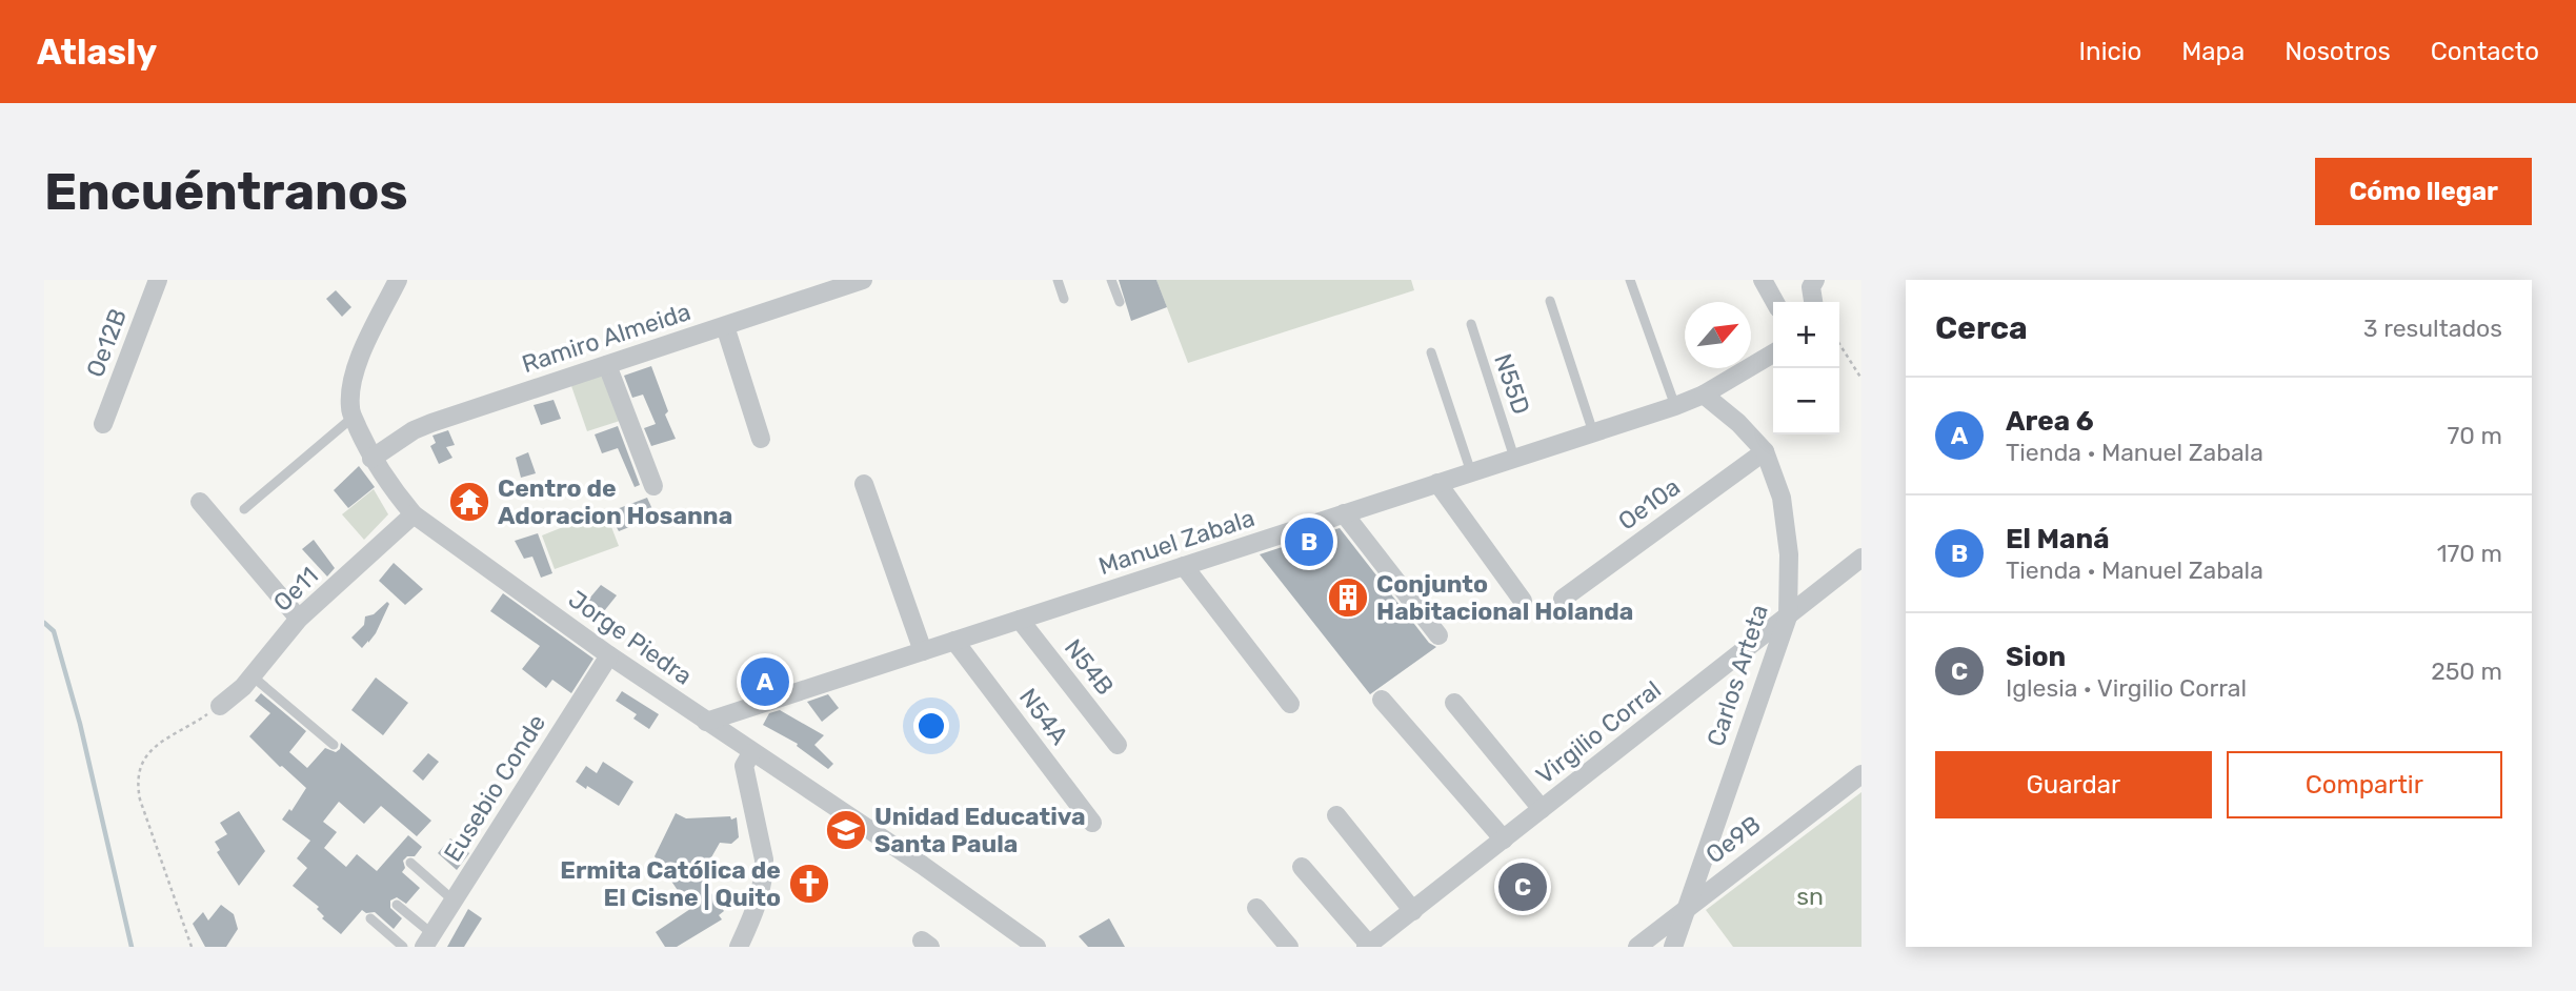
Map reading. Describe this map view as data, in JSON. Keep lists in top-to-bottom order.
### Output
{
  "streets": {
    "street": [
      "Ramiro Almeida",
      "Oe12B",
      "Oe10a",
      "Manuel Zabala",
      "Oe11",
      "Jorge Piedra",
      "N54B",
      "Carlos Arteta",
      "N54A",
      "Virgilio Corral",
      "Eusebio Conde",
      "Oe9B"
    ],
    "lane": ["N55D"]
  },
  "crossings": [
    ["Ramiro Almeida", "Jorge Piedra"],
    ["N55D", "Manuel Zabala"],
    ["Oe10a", "Carlos Arteta"],
    ["Manuel Zabala", "Jorge Piedra"],
    ["Manuel Zabala", "N54B"],
    ["Manuel Zabala", "Carlos Arteta"],
    ["Manuel Zabala", "N54A"],
    ["Oe11", "Jorge Piedra"],
    ["Jorge Piedra", "Eusebio Conde"],
    ["Carlos Arteta", "Virgilio Corral"],
    ["Carlos Arteta", "Oe9B"]
  ],
  "parks": ["sn"],
  "places": {
    "temple": ["Centro de Adoracion Hosanna"],
    "building": ["Conjunto Habitacional Holanda"],
    "school or university": ["Unidad Educativa Santa Paula"],
    "church": ["Ermita Católica de El Cisne | Quito"]
  },
  "north": "top right",
  "page": {
    "header": "Atlasly",
    "nav": [
      "Inicio",
      "Mapa",
      "Nosotros",
      "Contacto"
    ],
    "buttons": [
      "Cómo llegar",
      ["Guardar", "Compartir"]
    ],
    "title": "Encuéntranos",
    "heading": ["Cerca", "3 resultados"],
    "map_buttons": ["+", "−"],
    "list": [
      {
        "mark": "A",
        "name": "Area 6",
        "note": "Tienda · Manuel Zabala",
        "value": "70 m"
      },
      {
        "mark": "B",
        "name": "El Maná",
        "note": "Tienda · Manuel Zabala",
        "value": "170 m"
      },
      {
        "mark": "C",
        "name": "Sion",
        "note": "Iglesia · Virgilio Corral",
        "value": "250 m"
      }
    ],
    "pins": ["B", "A", "C"]
  }
}
